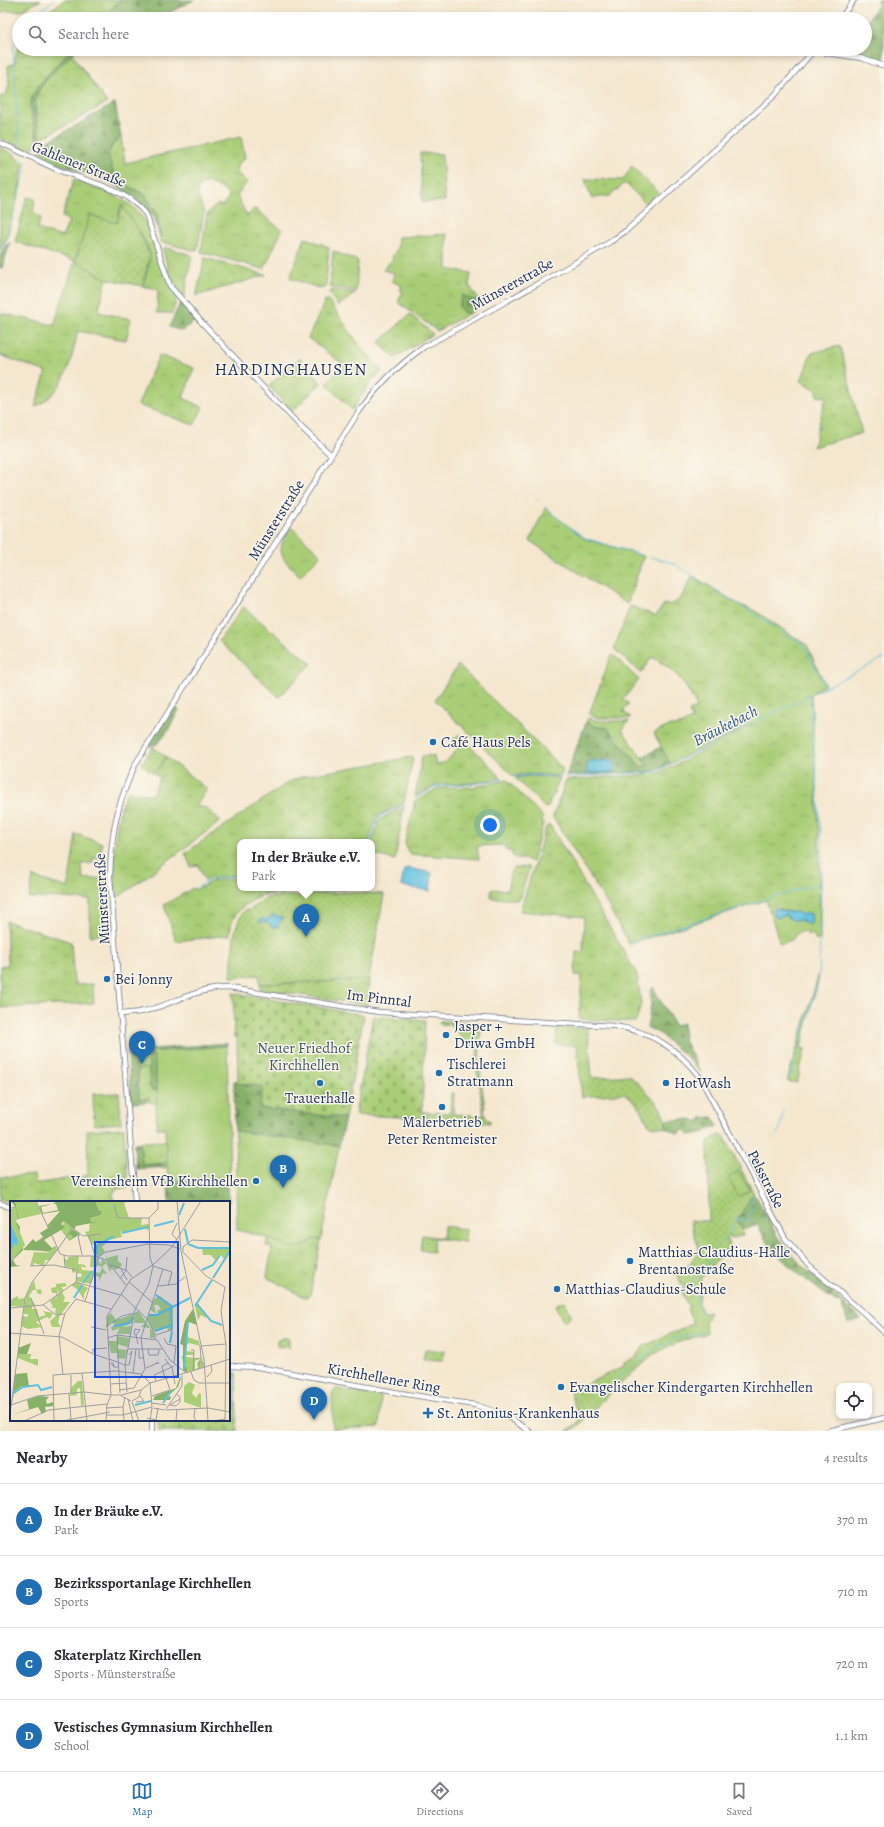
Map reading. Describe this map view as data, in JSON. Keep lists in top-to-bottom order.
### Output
{
  "streets": {
    "main road": [
      "Gahlener Straße",
      "Münsterstraße",
      "Im Pinntal",
      "Pelsstraße",
      "Kirchhellener Ring"
    ]
  },
  "crossings": [
    ["Gahlener Straße", "Münsterstraße"],
    ["Münsterstraße", "Im Pinntal"],
    ["Im Pinntal", "Pelsstraße"]
  ],
  "districts": ["HARDINGHAUSEN"],
  "water": ["Bräukebach"],
  "parks": ["Neuer Friedhof Kirchhellen"],
  "places": {
    "other": [
      "Café Haus Pels",
      "Bei Jonny",
      "Jasper + Driwa GmbH",
      "Tischlerei Stratmann",
      "Trauerhalle",
      "HotWash",
      "Malerbetrieb Peter Rentmeister",
      "Vereinsheim VfB Kirchhellen",
      "Matthias-Claudius-Halle Brentanostraße",
      "Matthias-Claudius-Schule",
      "Evangelischer Kindergarten Kirchhellen"
    ],
    "health": ["St. Antonius-Krankenhaus"]
  },
  "page": {
    "search": "Search here",
    "popup": ["In der Bräuke e.V.", "Park"],
    "pins": [
      "A",
      "C",
      "B",
      "D"
    ],
    "heading": ["Nearby", "4 results"],
    "list": [
      {
        "mark": "A",
        "name": "In der Bräuke e.V.",
        "note": "Park",
        "value": "370 m"
      },
      {
        "mark": "B",
        "name": "Bezirkssportanlage Kirchhellen",
        "note": "Sports",
        "value": "710 m"
      },
      {
        "mark": "C",
        "name": "Skaterplatz Kirchhellen",
        "note": "Sports · Münsterstraße",
        "value": "720 m"
      },
      {
        "mark": "D",
        "name": "Vestisches Gymnasium Kirchhellen",
        "note": "School",
        "value": "1.1 km"
      }
    ],
    "nav": ["Map", "Directions", "Saved"]
  }
}
